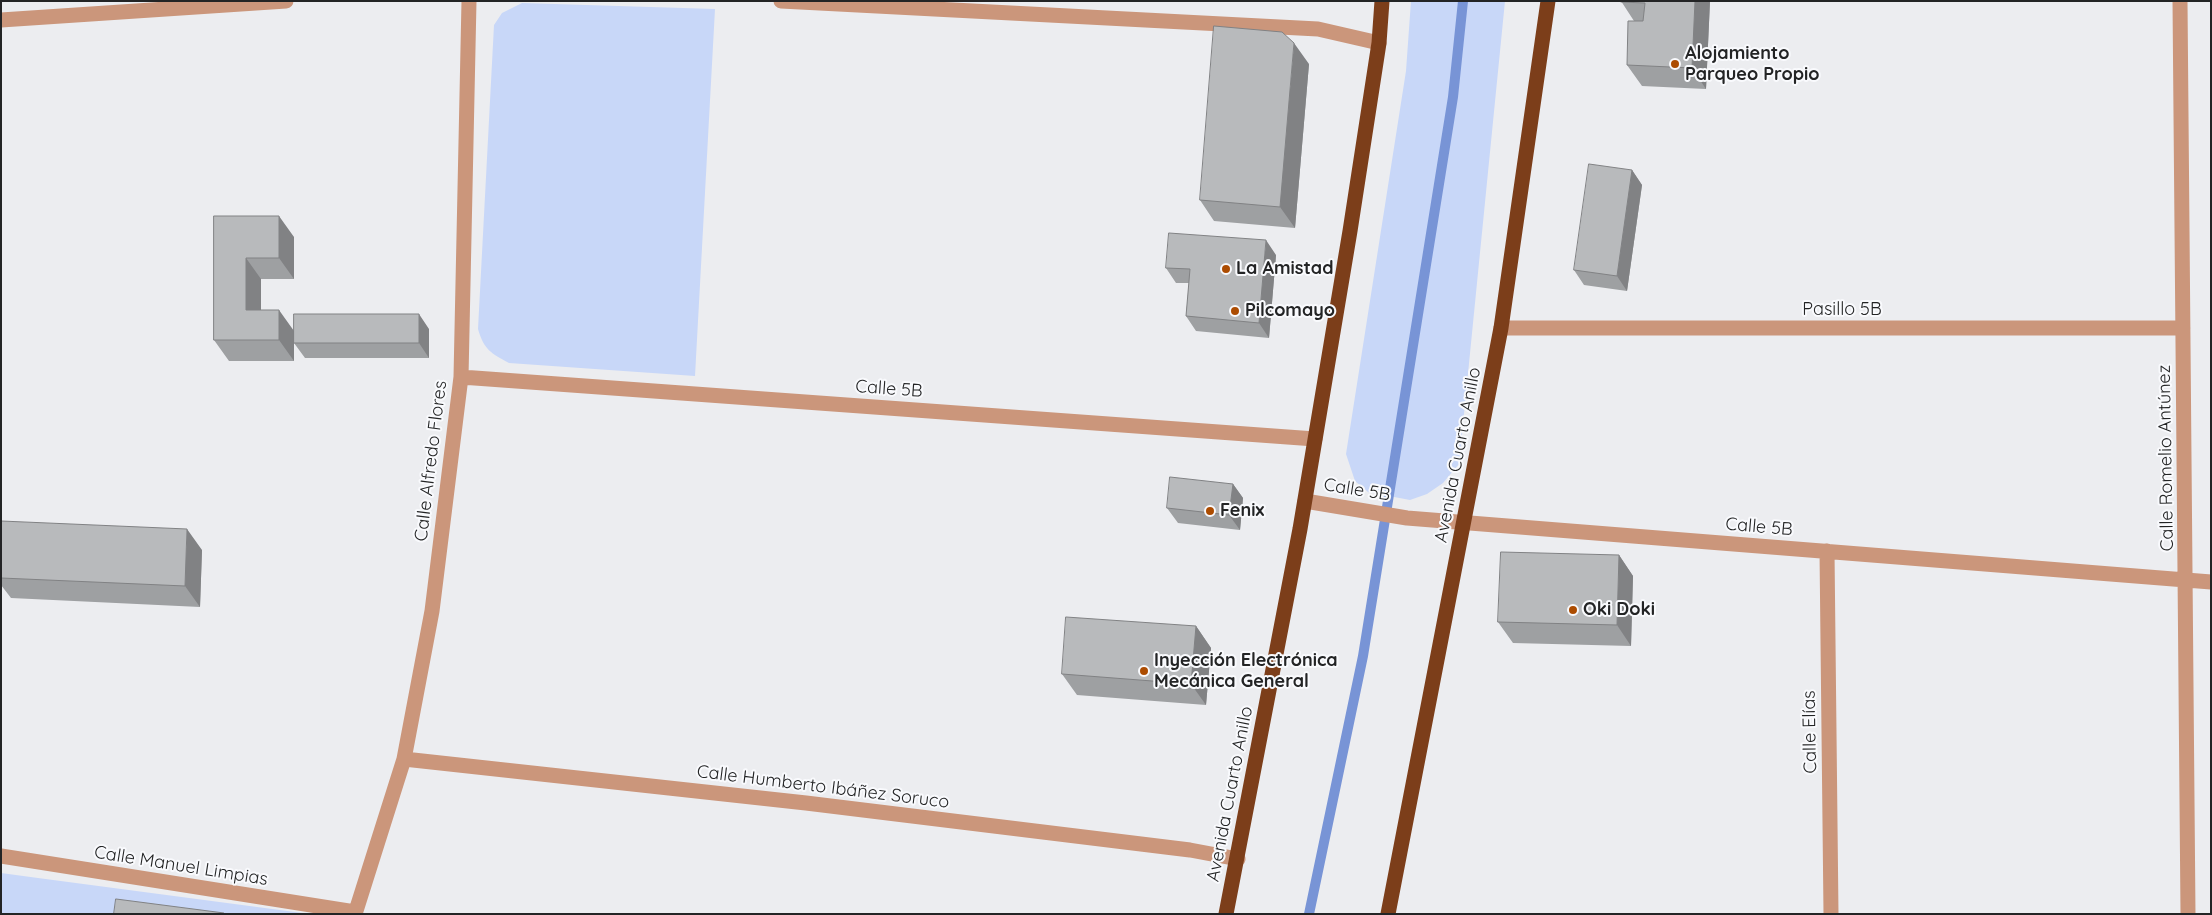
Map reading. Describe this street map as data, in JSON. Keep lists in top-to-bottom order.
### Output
{
  "streets": {
    "highway": ["Avenida Cuarto Anillo"],
    "street": [
      "Pasillo 5B",
      "Calle 5B",
      "Calle Romelio Antúnez",
      "Calle Alfredo Flores",
      "Calle Elías",
      "Calle Humberto Ibáñez Soruco",
      "Calle Manuel Limpias"
    ]
  },
  "crossings": [
    ["Pasillo 5B", "Avenida Cuarto Anillo"],
    ["Pasillo 5B", "Calle Romelio Antúnez"],
    ["Calle 5B", "Avenida Cuarto Anillo"],
    ["Calle 5B", "Calle Romelio Antúnez"],
    ["Calle 5B", "Calle Alfredo Flores"],
    ["Calle 5B", "Calle Elías"],
    ["Avenida Cuarto Anillo", "Calle Humberto Ibáñez Soruco"],
    ["Calle Alfredo Flores", "Calle Humberto Ibáñez Soruco"],
    ["Calle Alfredo Flores", "Calle Manuel Limpias"]
  ],
  "places": [
    "Alojamiento Parqueo Propio",
    "La Amistad",
    "Pilcomayo",
    "Fenix",
    "Oki Doki",
    "Inyección Electrónica Mecánica General"
  ]
}
